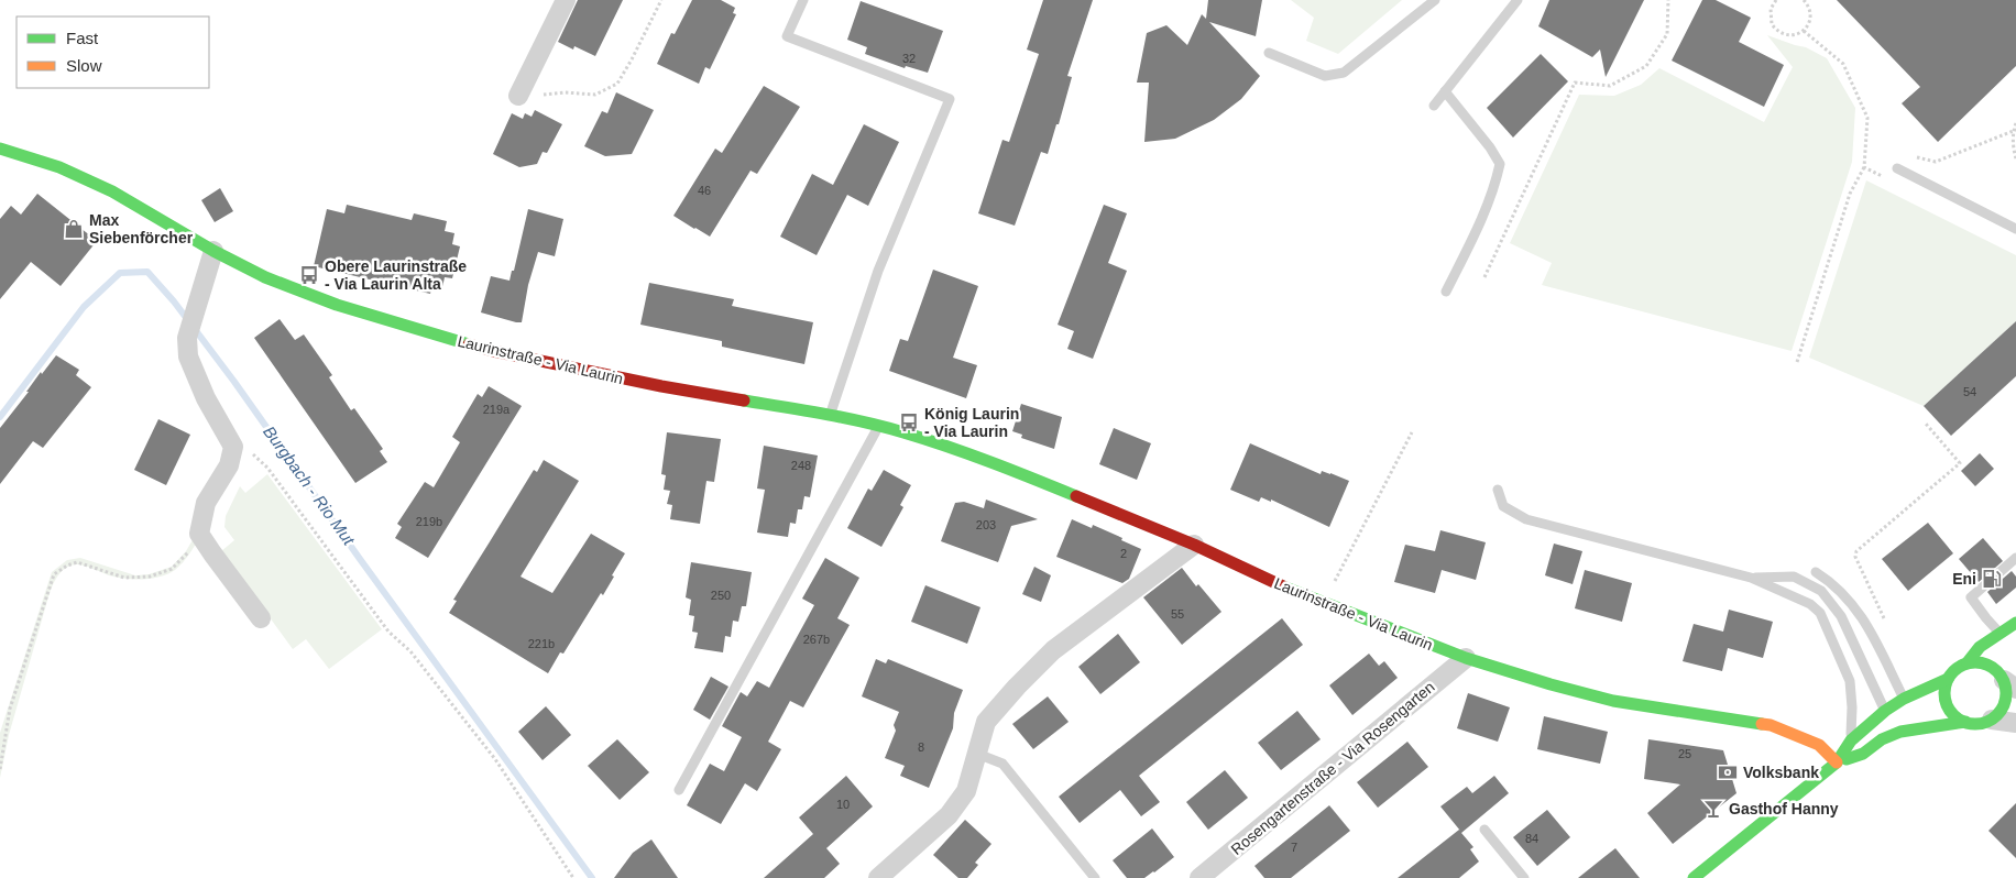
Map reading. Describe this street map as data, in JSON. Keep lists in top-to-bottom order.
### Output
{
  "streets": {
    "street": ["Laurinstraße - Via Laurin", "Rosengartenstraße - Via Rosengarten"]
  },
  "crossings": [
    ["Laurinstraße - Via Laurin", "Rosengartenstraße - Via Rosengarten"]
  ],
  "water": ["Burgbach - Rio Mut"],
  "places": {
    "shop": ["Max Siebenförcher"],
    "bus stop": ["Obere Laurinstraße - Via Laurin Alta", "König Laurin - Via Laurin"],
    "fuel station": ["Eni"],
    "bank": ["Volksbank"],
    "bar": ["Gasthof Hanny"]
  },
  "house_numbers": [
    "32",
    "46",
    "54",
    "219a",
    "248",
    "219b",
    "203",
    "2",
    "250",
    "55",
    "267b",
    "221b",
    "8",
    "25",
    "10",
    "84",
    "7"
  ],
  "legend": ["Fast", "Slow"]
}
